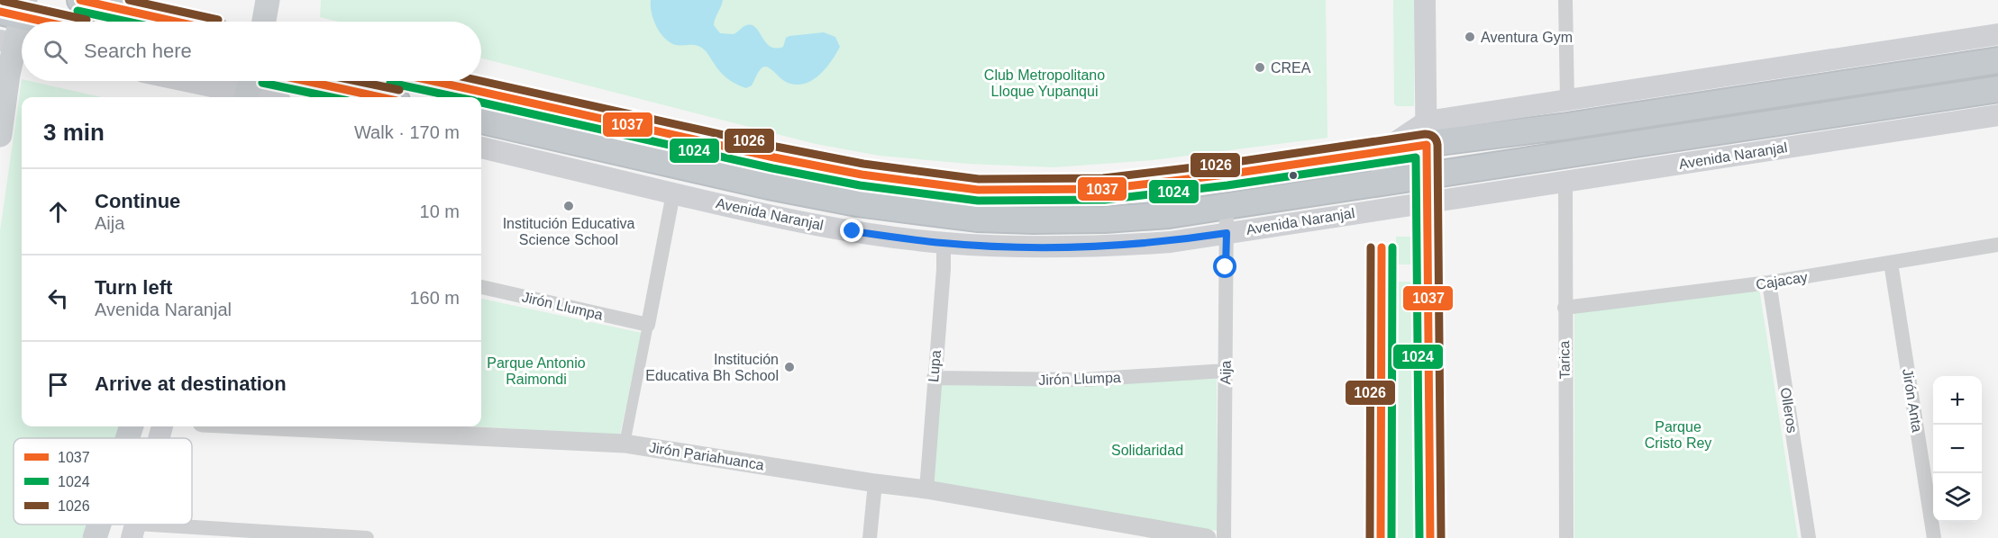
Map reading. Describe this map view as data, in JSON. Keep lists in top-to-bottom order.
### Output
{
  "streets": {
    "highway": ["Avenida Naranjal"],
    "street": [
      "Cajacay",
      "Jirón Llumpa",
      "Tarica",
      "Lupa",
      "Aija",
      "Jirón Anta",
      "Olleros",
      "Jirón Pariahuanca"
    ]
  },
  "crossings": [
    ["Avenida Naranjal", "Tarica"],
    ["Avenida Naranjal", "Lupa"],
    ["Avenida Naranjal", "Aija"],
    ["Cajacay", "Tarica"],
    ["Cajacay", "Jirón Anta"],
    ["Cajacay", "Olleros"],
    ["Jirón Llumpa", "Lupa"],
    ["Jirón Llumpa", "Aija"],
    ["Lupa", "Jirón Pariahuanca"]
  ],
  "parks": [
    "Club Metropolitano Lloque Yupanqui",
    "Parque Antonio Raimondi",
    "Parque Cristo Rey",
    "Solidaridad"
  ],
  "places": [
    "Aventura Gym",
    "CREA",
    "Institución Educativa Science School",
    "Institución Educativa Bh School"
  ],
  "lines": ["transit line 1037", "transit line 1026", "transit line 1024"],
  "legend": ["1037", "1024", "1026"],
  "page": {
    "search": "Search here",
    "heading": ["3 min", "Walk · 170 m"],
    "list": [
      ["Continue", "Aija", "10 m"],
      ["Turn left", "Avenida Naranjal", "160 m"],
      "Arrive at destination"
    ],
    "map_buttons": ["+", "−"]
  }
}
